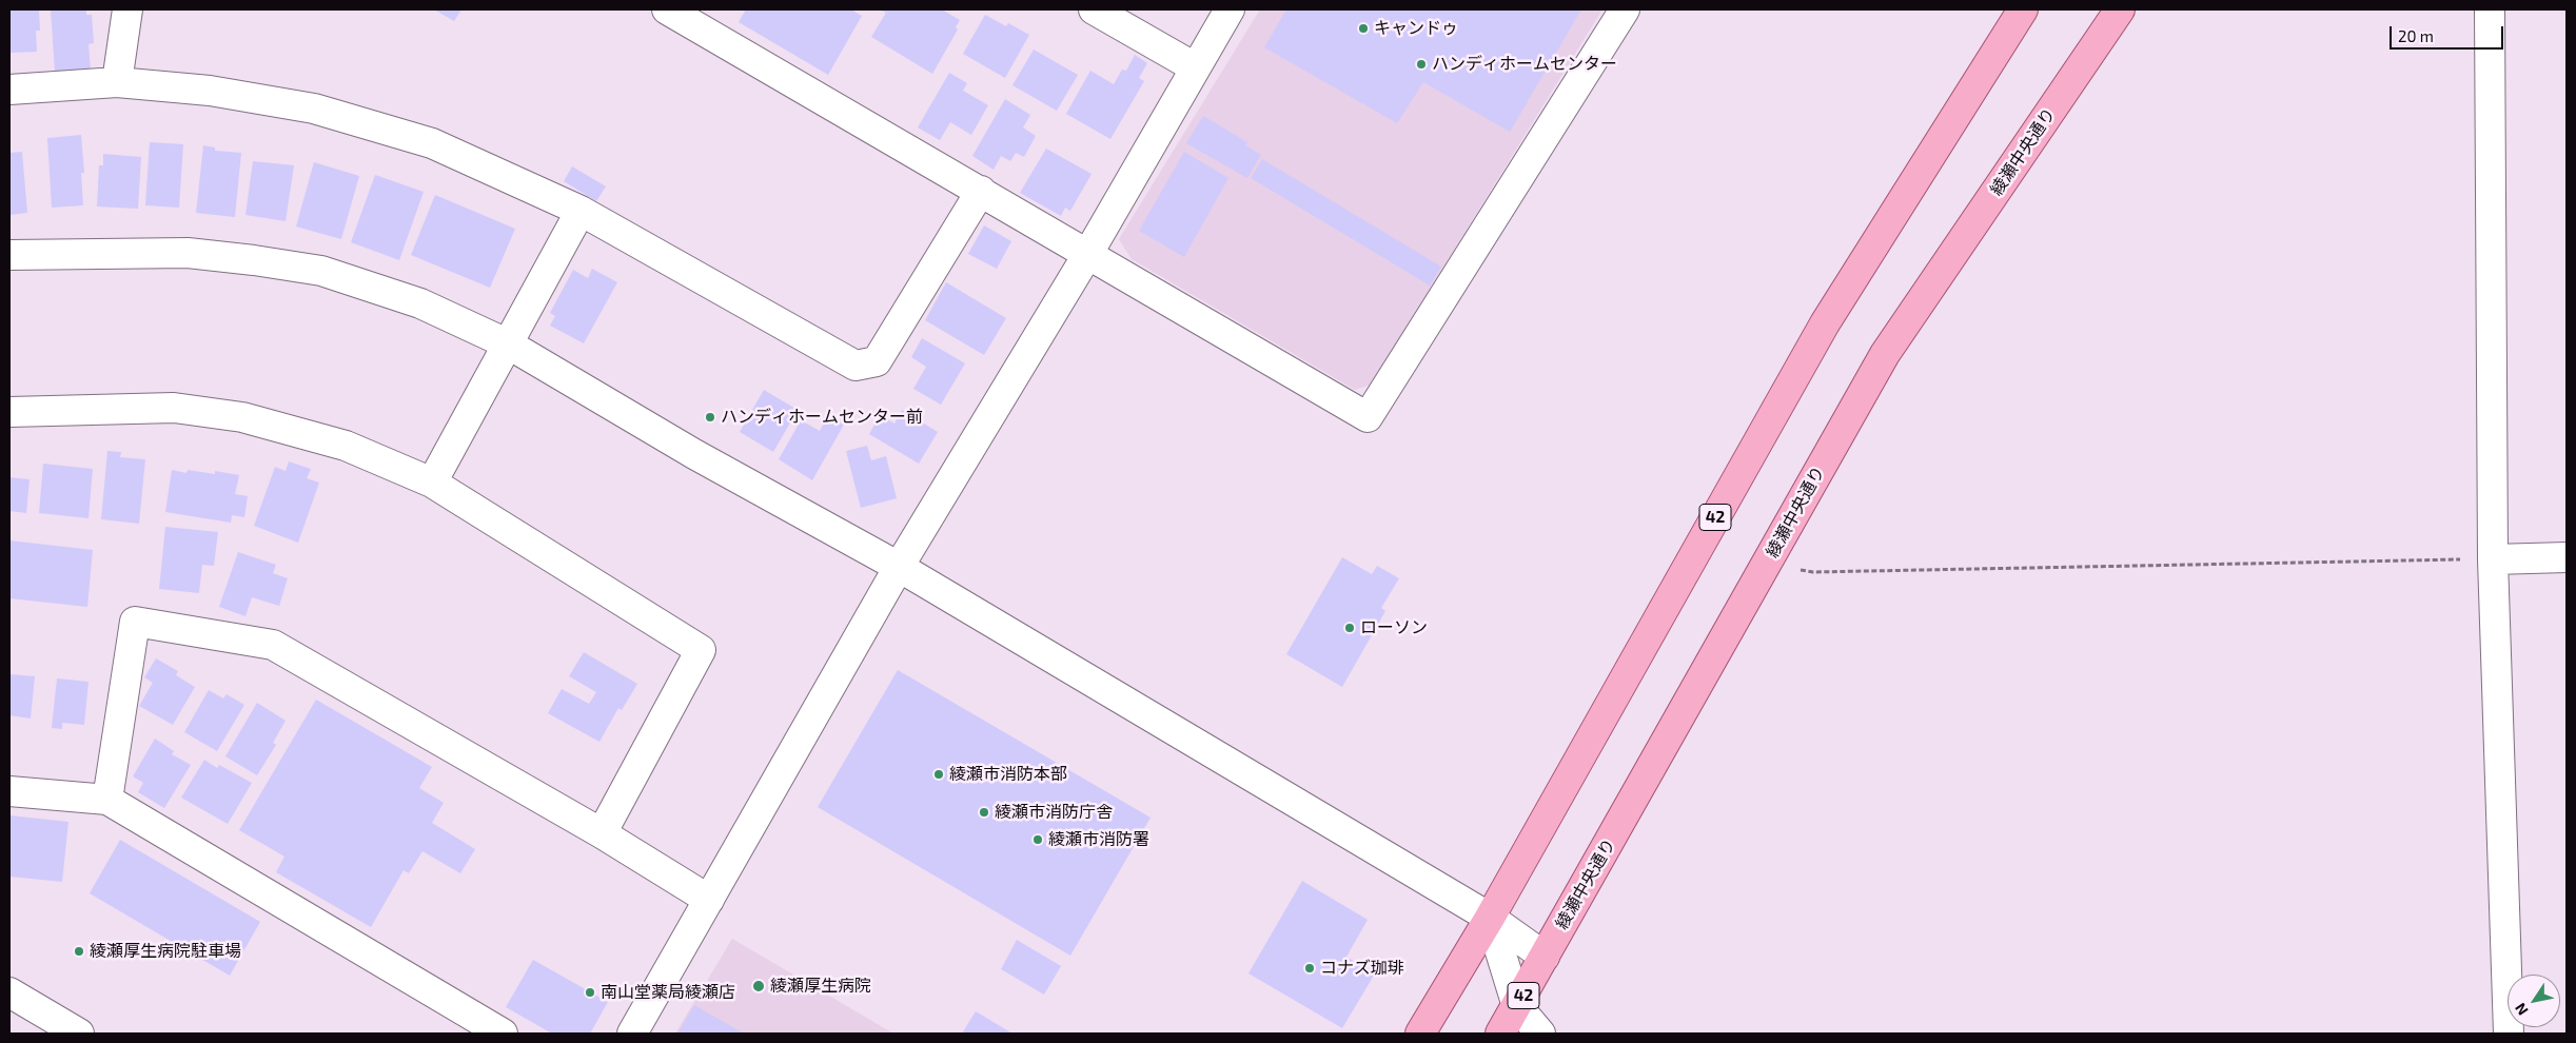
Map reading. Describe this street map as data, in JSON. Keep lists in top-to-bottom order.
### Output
{
  "streets": {
    "main road": ["綾瀬中央通り", "42"]
  },
  "places": [
    "キャンドゥ",
    "ハンディホームセンター",
    "ハンディホームセンター前",
    "ローソン",
    "綾瀬市消防本部",
    "綾瀬市消防庁舎",
    "綾瀬市消防署",
    "綾瀬厚生病院駐車場",
    "コナズ珈琲",
    "綾瀬厚生病院",
    "南山堂薬局綾瀬店"
  ],
  "scale_bar": "20 m",
  "north": "bottom left"
}
